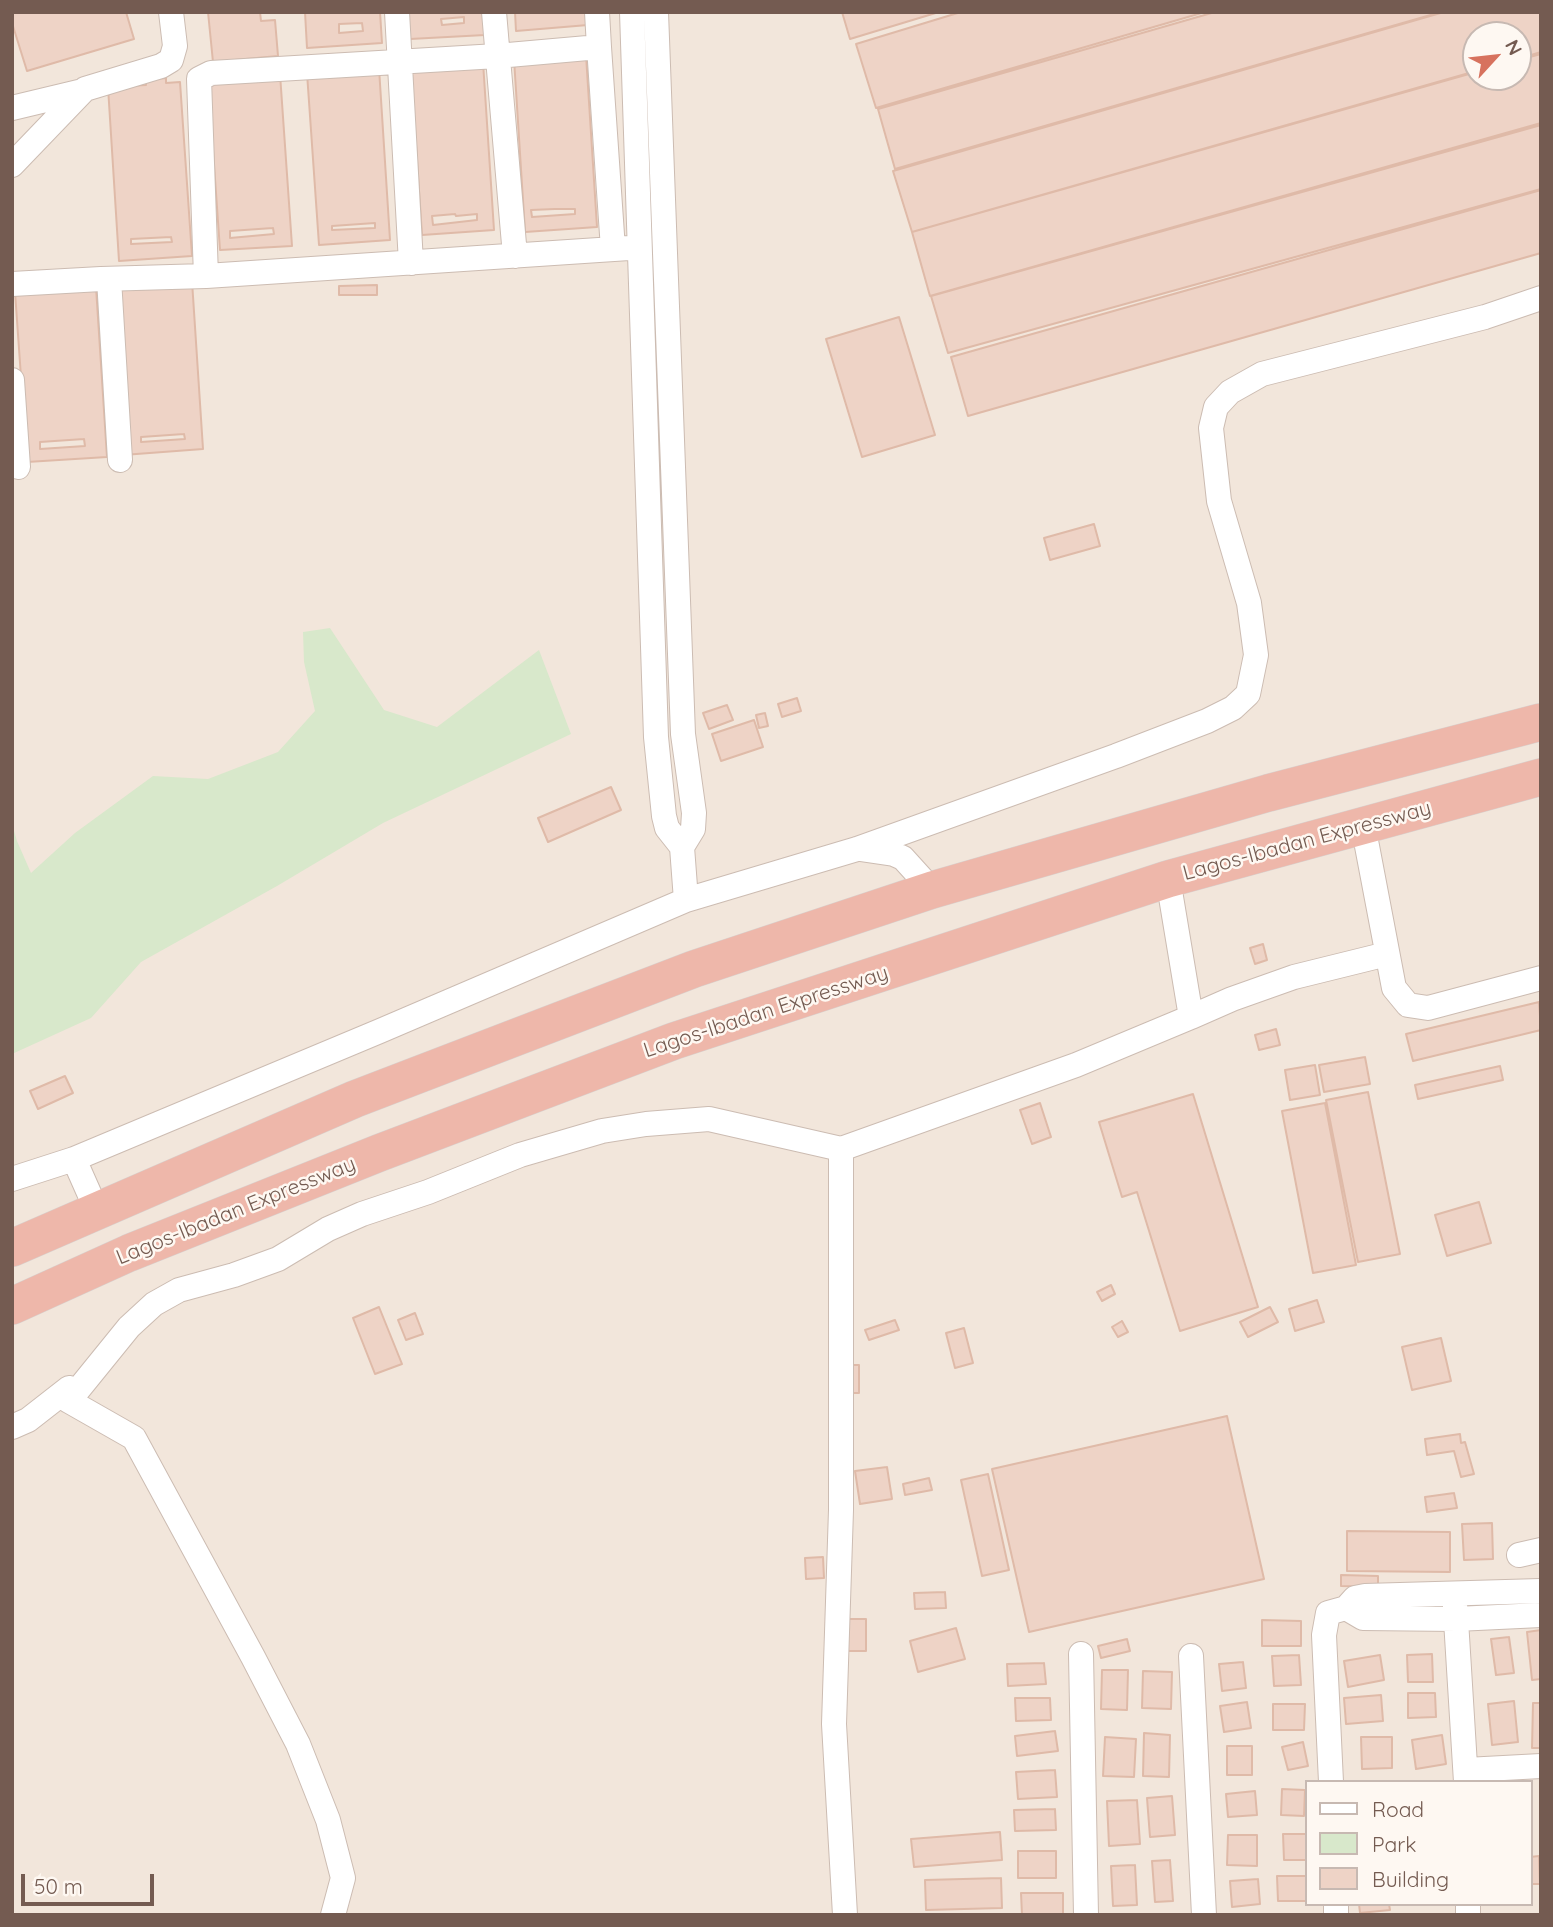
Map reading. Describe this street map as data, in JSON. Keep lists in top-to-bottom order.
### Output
{
  "streets": {
    "highway": ["Lagos-Ibadan Expressway"]
  },
  "legend": ["Road", "Park", "Building"],
  "scale_bar": "50 m",
  "north": "top right"
}
